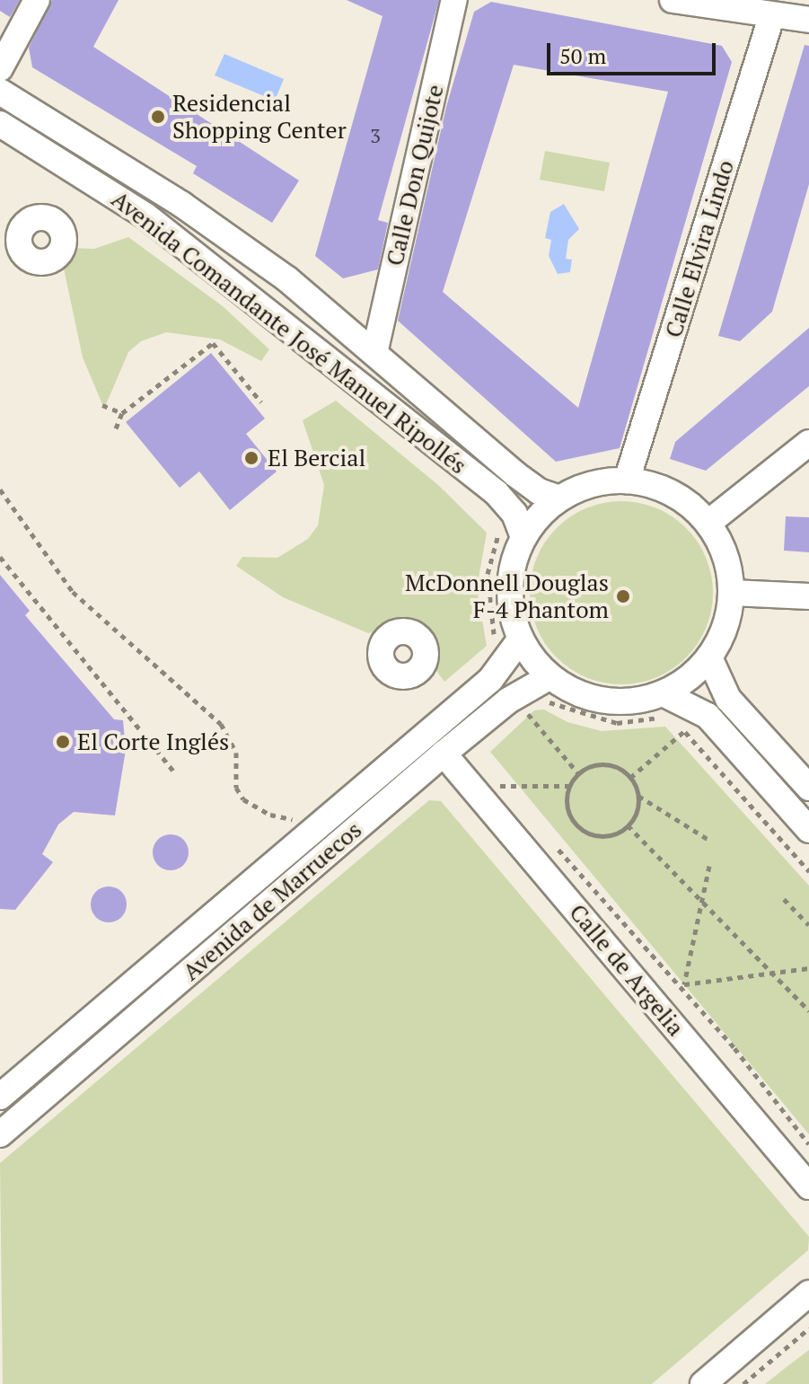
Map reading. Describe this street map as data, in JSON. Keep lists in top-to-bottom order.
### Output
{
  "streets": {
    "street": [
      "Calle Don Quijote",
      "Calle Elvira Lindo",
      "Avenida Comandante José Manuel Ripollés",
      "Avenida de Marruecos",
      "Calle de Argelia"
    ]
  },
  "crossings": [
    ["Calle Don Quijote", "Avenida Comandante José Manuel Ripollés"],
    ["Calle Elvira Lindo", "Avenida Comandante José Manuel Ripollés"],
    ["Calle Elvira Lindo", "Avenida de Marruecos"],
    ["Avenida Comandante José Manuel Ripollés", "Avenida de Marruecos"],
    ["Avenida de Marruecos", "Calle de Argelia"]
  ],
  "places": [
    "Residencial Shopping Center",
    "El Bercial",
    "McDonnell Douglas F-4 Phantom",
    "El Corte Inglés"
  ],
  "house_numbers": ["3"],
  "scale_bar": "50 m"
}
